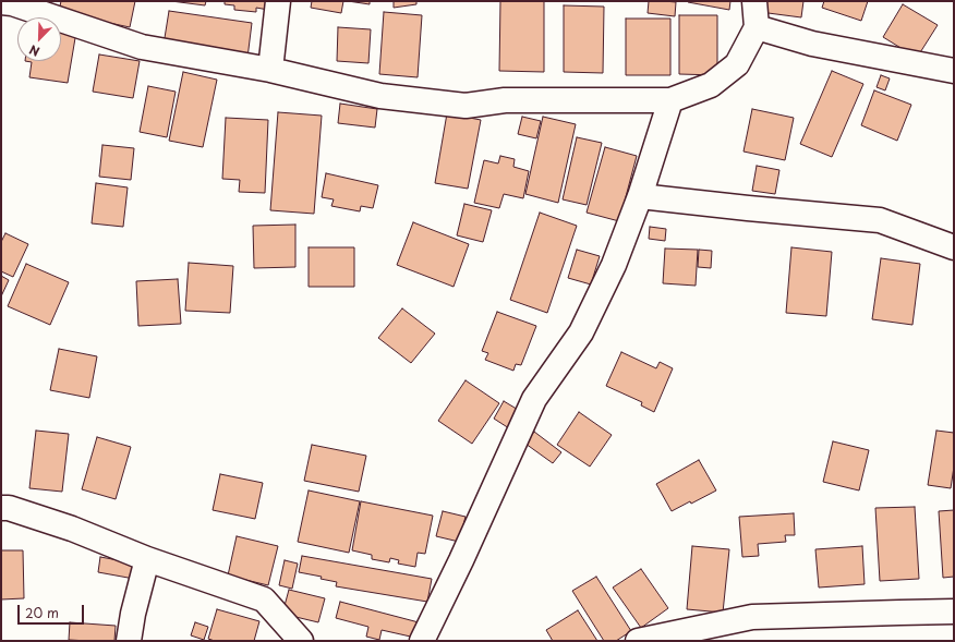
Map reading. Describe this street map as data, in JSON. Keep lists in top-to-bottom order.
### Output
{
  "scale_bar": "20 m",
  "north": "bottom left"
}
